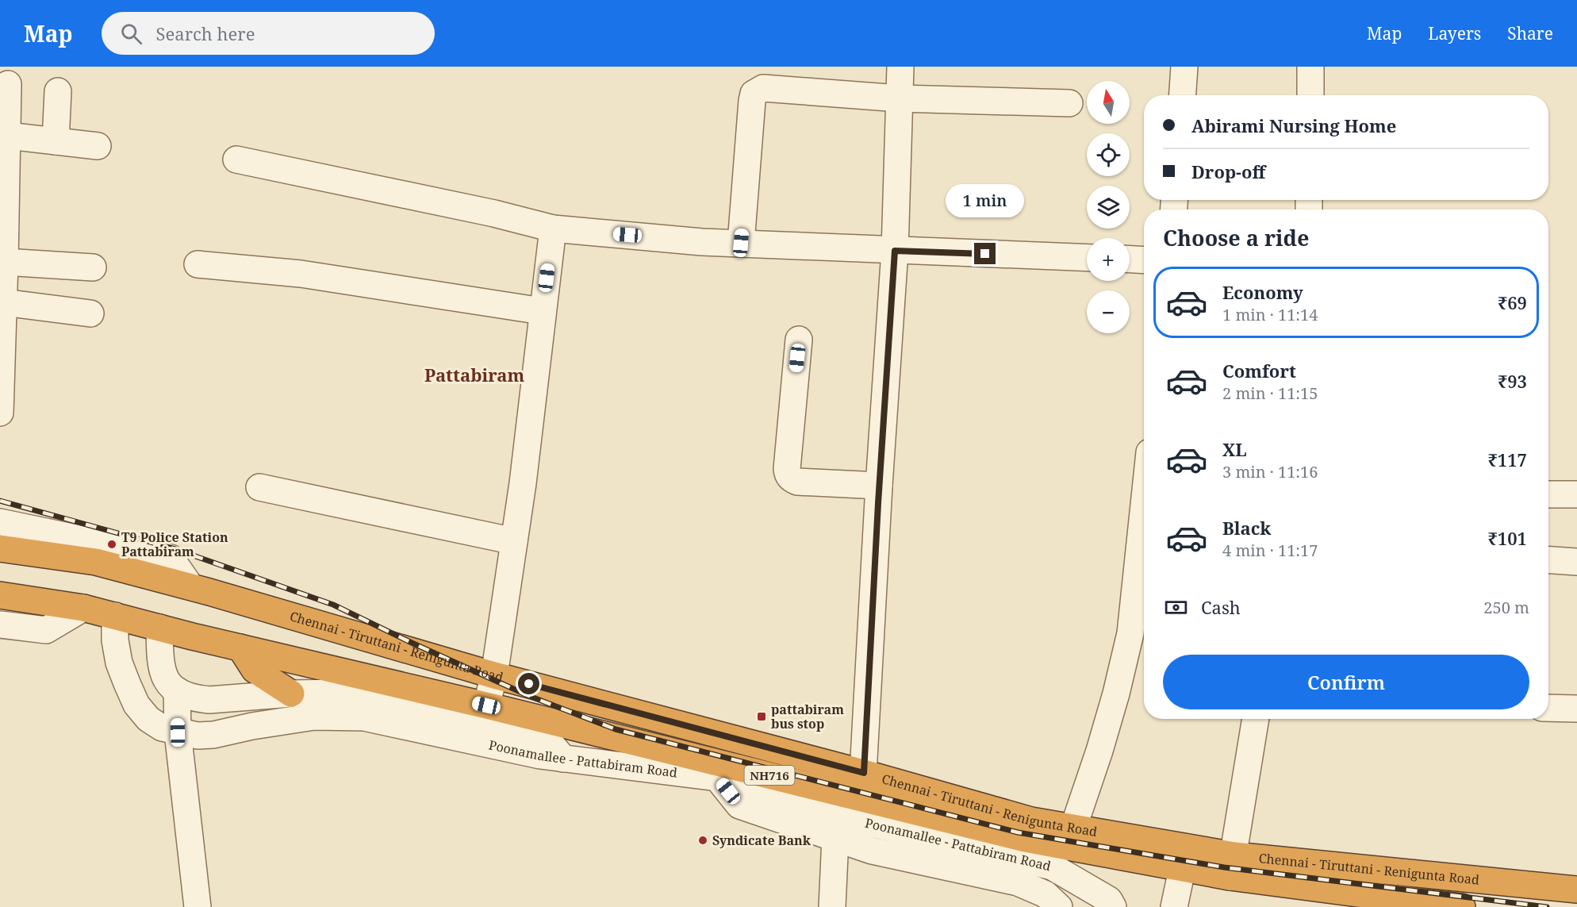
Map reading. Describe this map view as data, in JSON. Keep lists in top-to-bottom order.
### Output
{
  "streets": {
    "highway": ["Chennai - Tiruttani - Renigunta Road", "NH716"],
    "street": ["Poonamallee - Pattabiram Road"]
  },
  "crossings": [
    ["Chennai - Tiruttani - Renigunta Road", "Poonamallee - Pattabiram Road"]
  ],
  "districts": ["Pattabiram"],
  "places": {
    "other": ["T9 Police Station Pattabiram", "Syndicate Bank"],
    "transit": ["pattabiram bus stop"]
  },
  "north": "top",
  "page": {
    "header": "Map",
    "search": "Search here",
    "nav": ["Map", "Layers", "Share"],
    "map_buttons": ["+", "−"],
    "banner": ["Abirami Nursing Home", "Drop-off"],
    "bubble": "1 min",
    "heading": "Choose a ride",
    "list": [
      {
        "name": "Economy",
        "note": "1 min · 11:14",
        "value": "₹69"
      },
      {
        "name": "Comfort",
        "note": "2 min · 11:15",
        "value": "₹93"
      },
      {
        "name": "XL",
        "note": "3 min · 11:16",
        "value": "₹117"
      },
      {
        "name": "Black",
        "note": "4 min · 11:17",
        "value": "₹101"
      }
    ],
    "pay": ["Cash", "250 m"],
    "buttons": "Confirm"
  }
}
